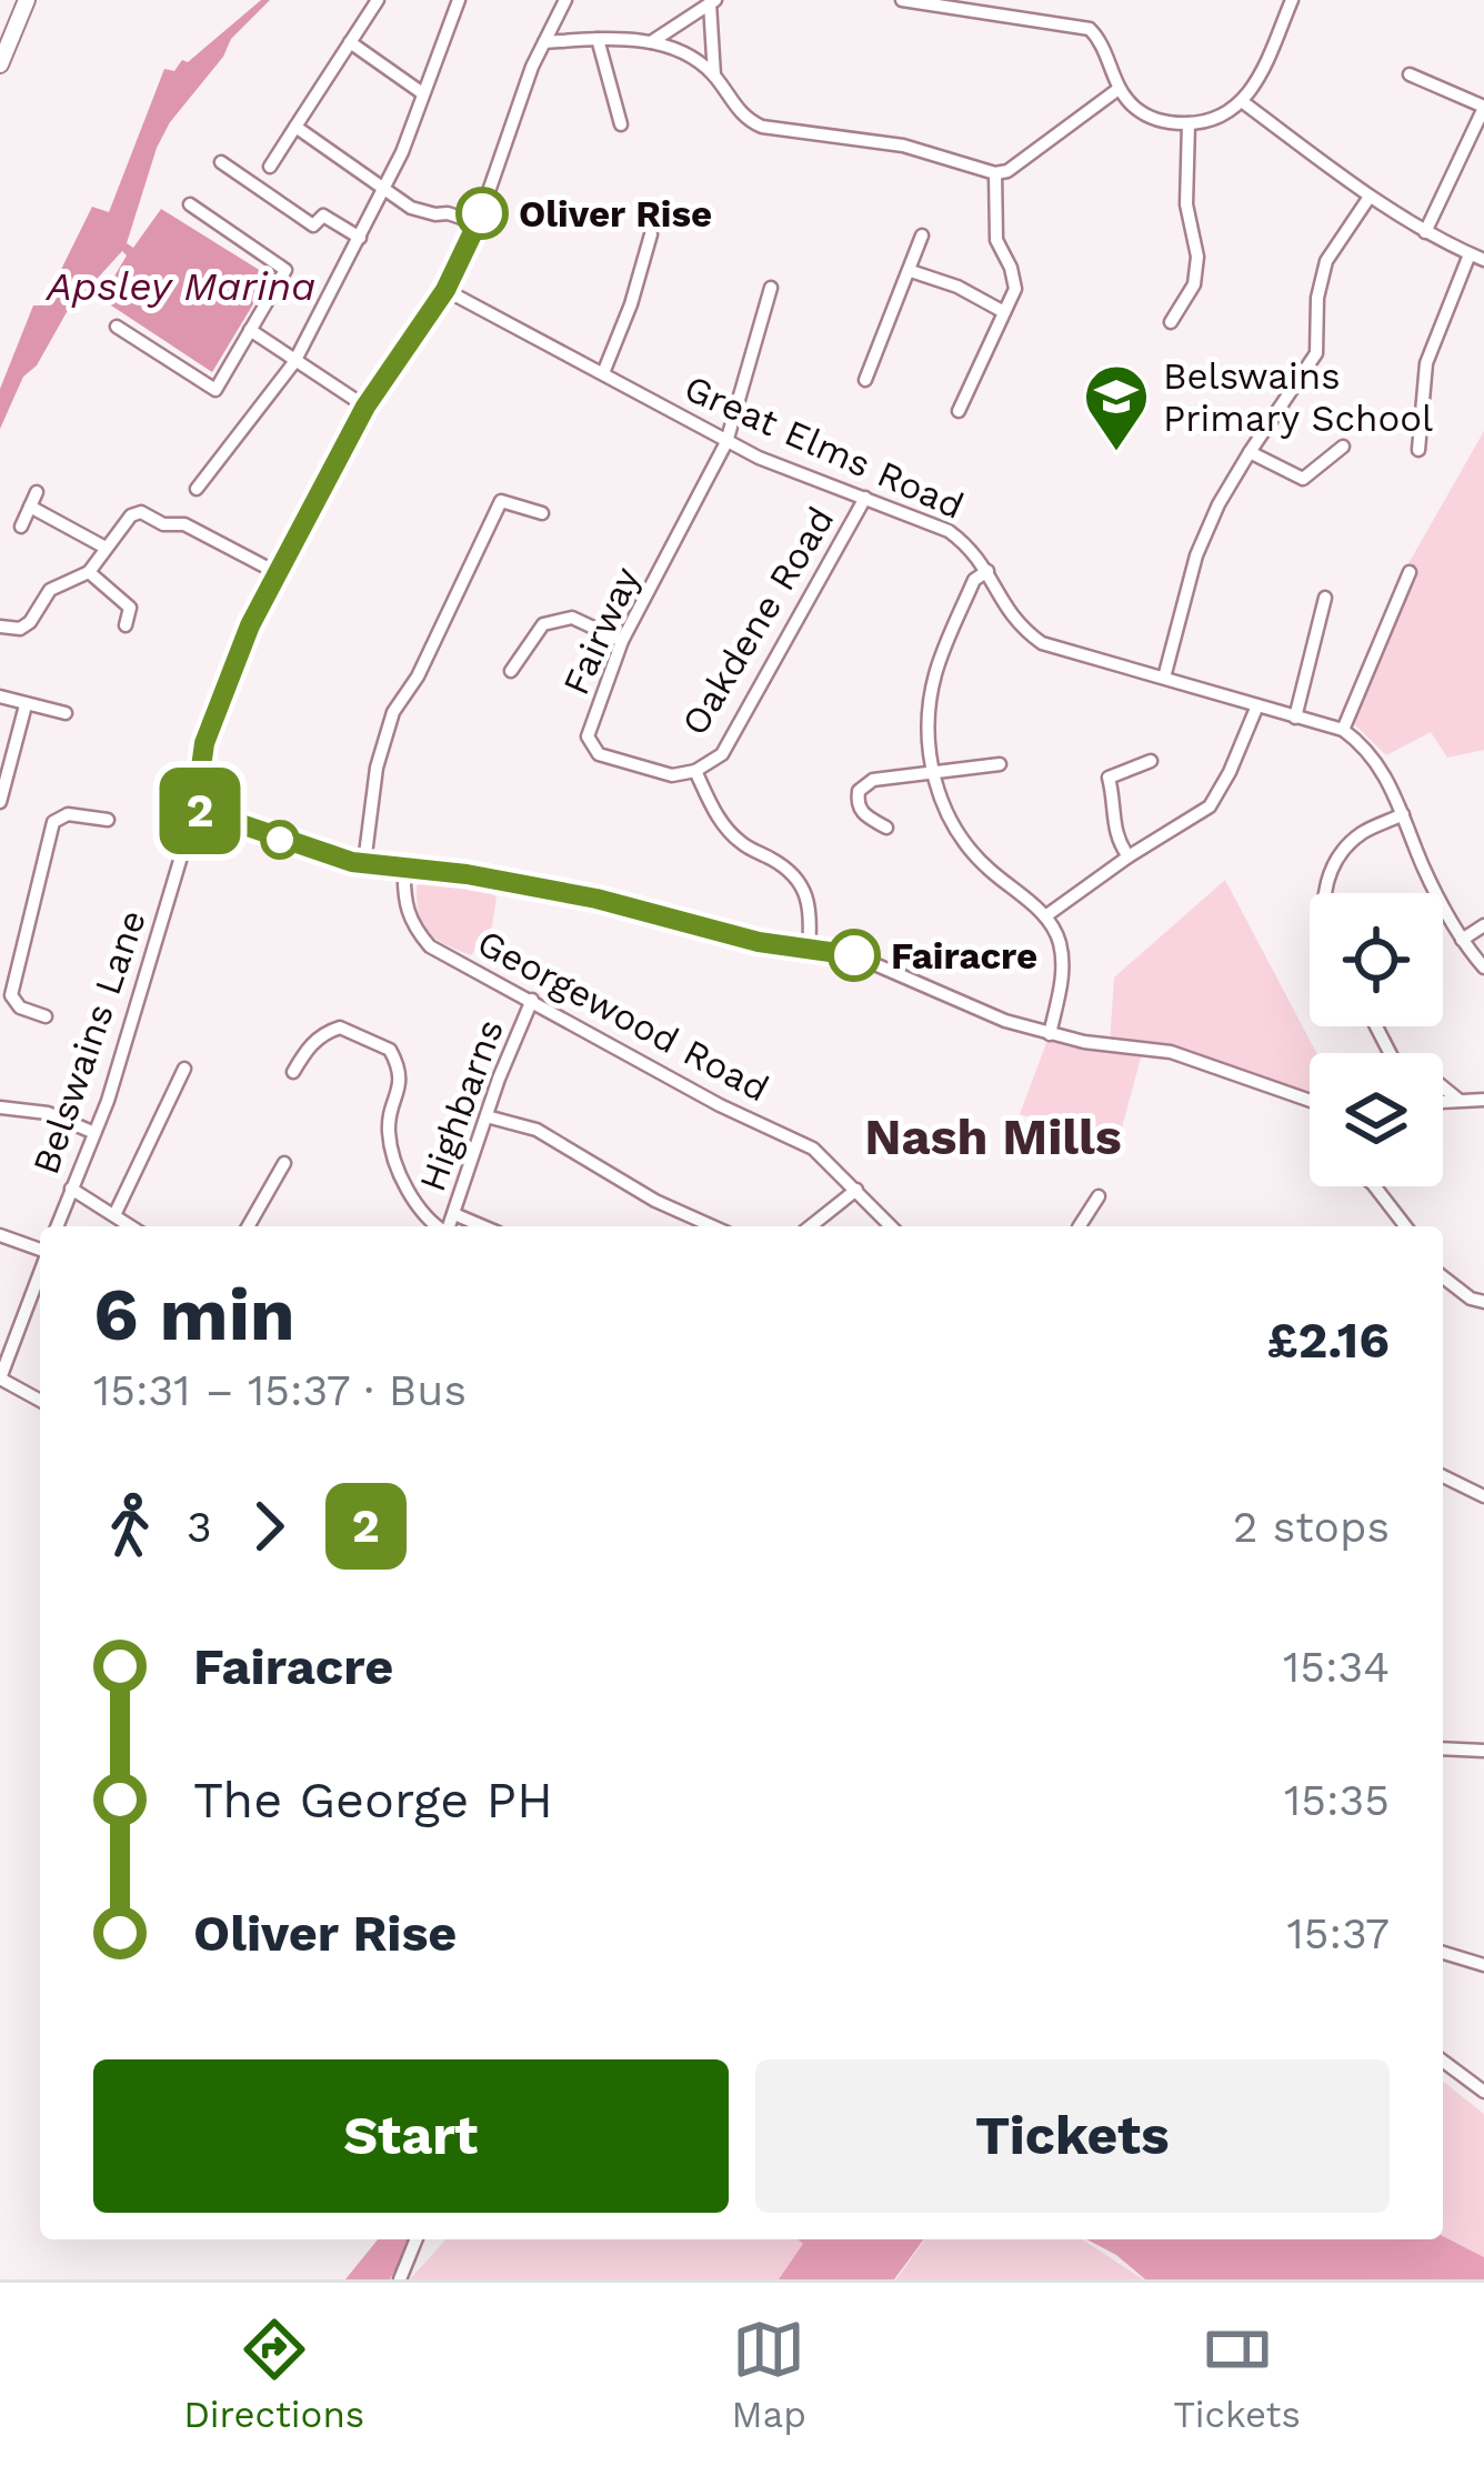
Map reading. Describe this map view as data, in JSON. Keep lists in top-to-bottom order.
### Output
{
  "streets": {
    "street": [
      "Great Elms Road",
      "Oakdene Road",
      "Fairway",
      "Georgewood Road",
      "Belswains Lane",
      "Highbarns"
    ]
  },
  "crossings": [
    ["Great Elms Road", "Oakdene Road"],
    ["Great Elms Road", "Fairway"],
    ["Great Elms Road", "Belswains Lane"],
    ["Oakdene Road", "Fairway"],
    ["Georgewood Road", "Highbarns"]
  ],
  "districts": ["Nash Mills"],
  "water": ["Apsley Marina"],
  "places": {
    "other": ["Oliver Rise", "Fairacre"],
    "school or university": ["Belswains Primary School"]
  },
  "lines": ["bus line 2"],
  "page": {
    "on_map": "2",
    "heading": ["6 min", "15:31 – 15:37 · Bus", "£2.16"],
    "legs": ["3", "2", "2 stops"],
    "list": [
      {
        "name": "Fairacre",
        "value": "15:34"
      },
      {
        "name": "The George PH",
        "value": "15:35"
      },
      {
        "name": "Oliver Rise",
        "value": "15:37"
      }
    ],
    "buttons": ["Start", "Tickets"],
    "tabs": ["Directions", "Map", "Tickets"]
  }
}
